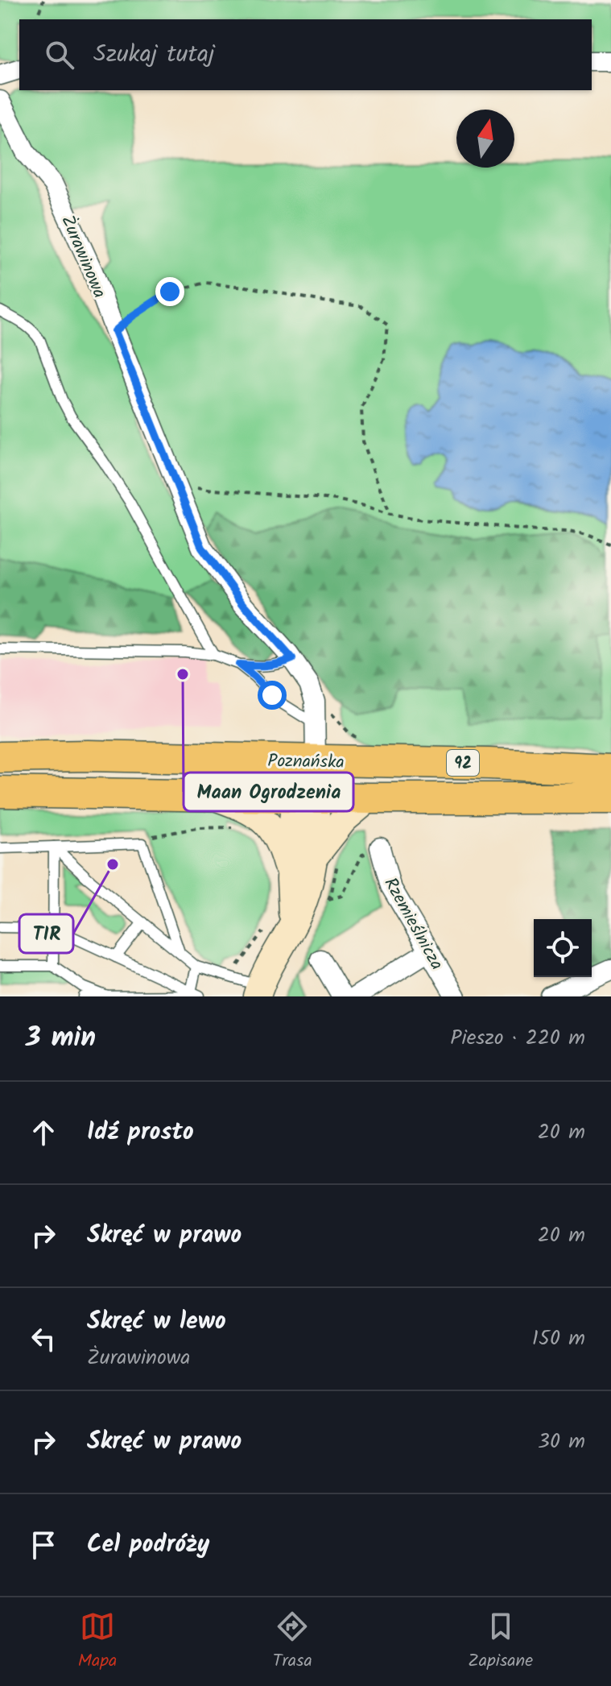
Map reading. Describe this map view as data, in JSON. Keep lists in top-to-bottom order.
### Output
{
  "streets": {
    "main road": ["Poznańska", "92"],
    "street": ["Żurawinowa", "Rzemieślnicza"]
  },
  "crossings": [
    ["Żurawinowa", "Poznańska"]
  ],
  "places": ["Maan Ogrodzenia", "TIR"],
  "north": "top",
  "page": {
    "search": "Szukaj tutaj",
    "heading": ["3 min", "Pieszo · 220 m"],
    "list": [
      ["Idź prosto", "20 m"],
      ["Skręć w prawo", "20 m"],
      ["Skręć w lewo", "Żurawinowa", "150 m"],
      ["Skręć w prawo", "30 m"],
      "Cel podróży"
    ],
    "nav": ["Mapa", "Trasa", "Zapisane"]
  }
}
